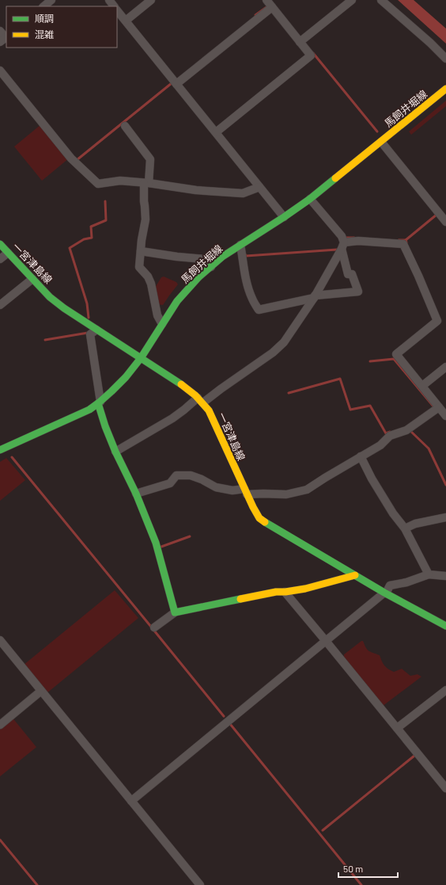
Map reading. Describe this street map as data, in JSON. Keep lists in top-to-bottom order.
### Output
{
  "streets": {
    "main road": ["馬飼井堀線", "一宮津島線"]
  },
  "crossings": [
    ["馬飼井堀線", "一宮津島線"]
  ],
  "legend": ["順調", "混雑"],
  "scale_bar": "50 m"
}
